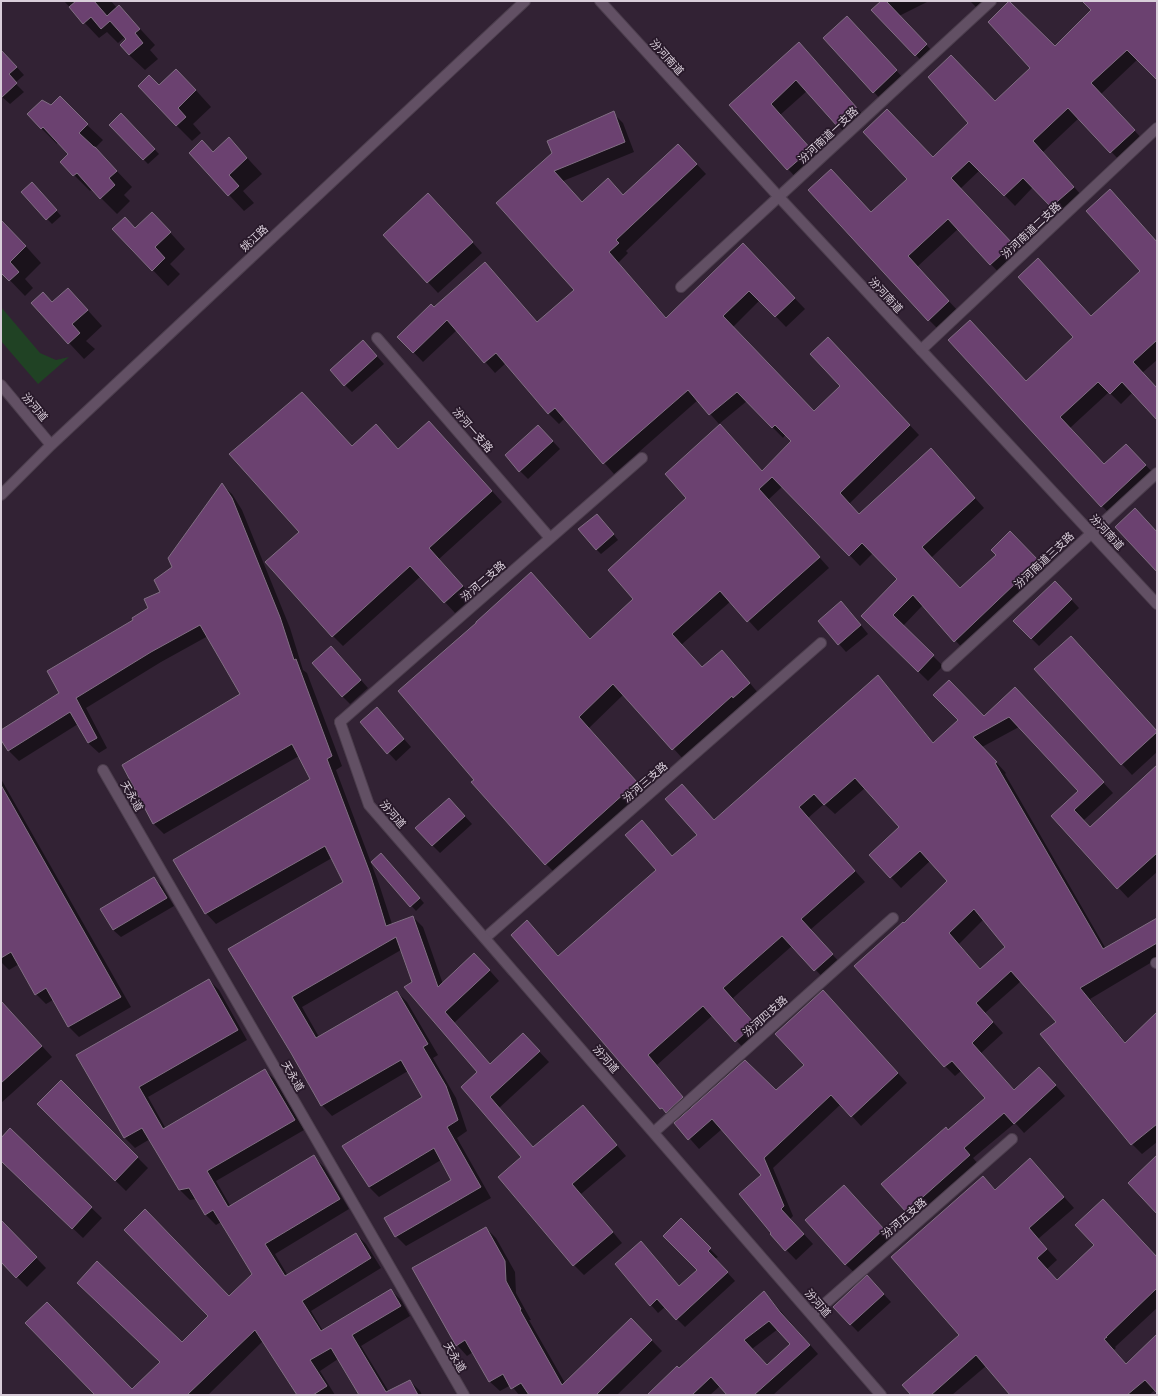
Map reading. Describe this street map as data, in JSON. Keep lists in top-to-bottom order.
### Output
{
  "streets": {
    "street": [
      "汾河南道",
      "汾河南道一支路",
      "汾河南道二支路",
      "姚江路",
      "汾河道",
      "汾河一支路",
      "汾河南道三支路",
      "汾河二支路",
      "汾河三支路",
      "天永道",
      "汾河四支路",
      "汾河五支路"
    ]
  },
  "crossings": [
    ["汾河南道", "汾河南道一支路"],
    ["汾河南道", "汾河南道二支路"],
    ["汾河南道", "汾河南道三支路"],
    ["姚江路", "汾河道"],
    ["汾河道", "汾河二支路"],
    ["汾河道", "汾河三支路"],
    ["汾河道", "汾河四支路"],
    ["汾河道", "汾河五支路"],
    ["汾河一支路", "汾河二支路"]
  ]
}
